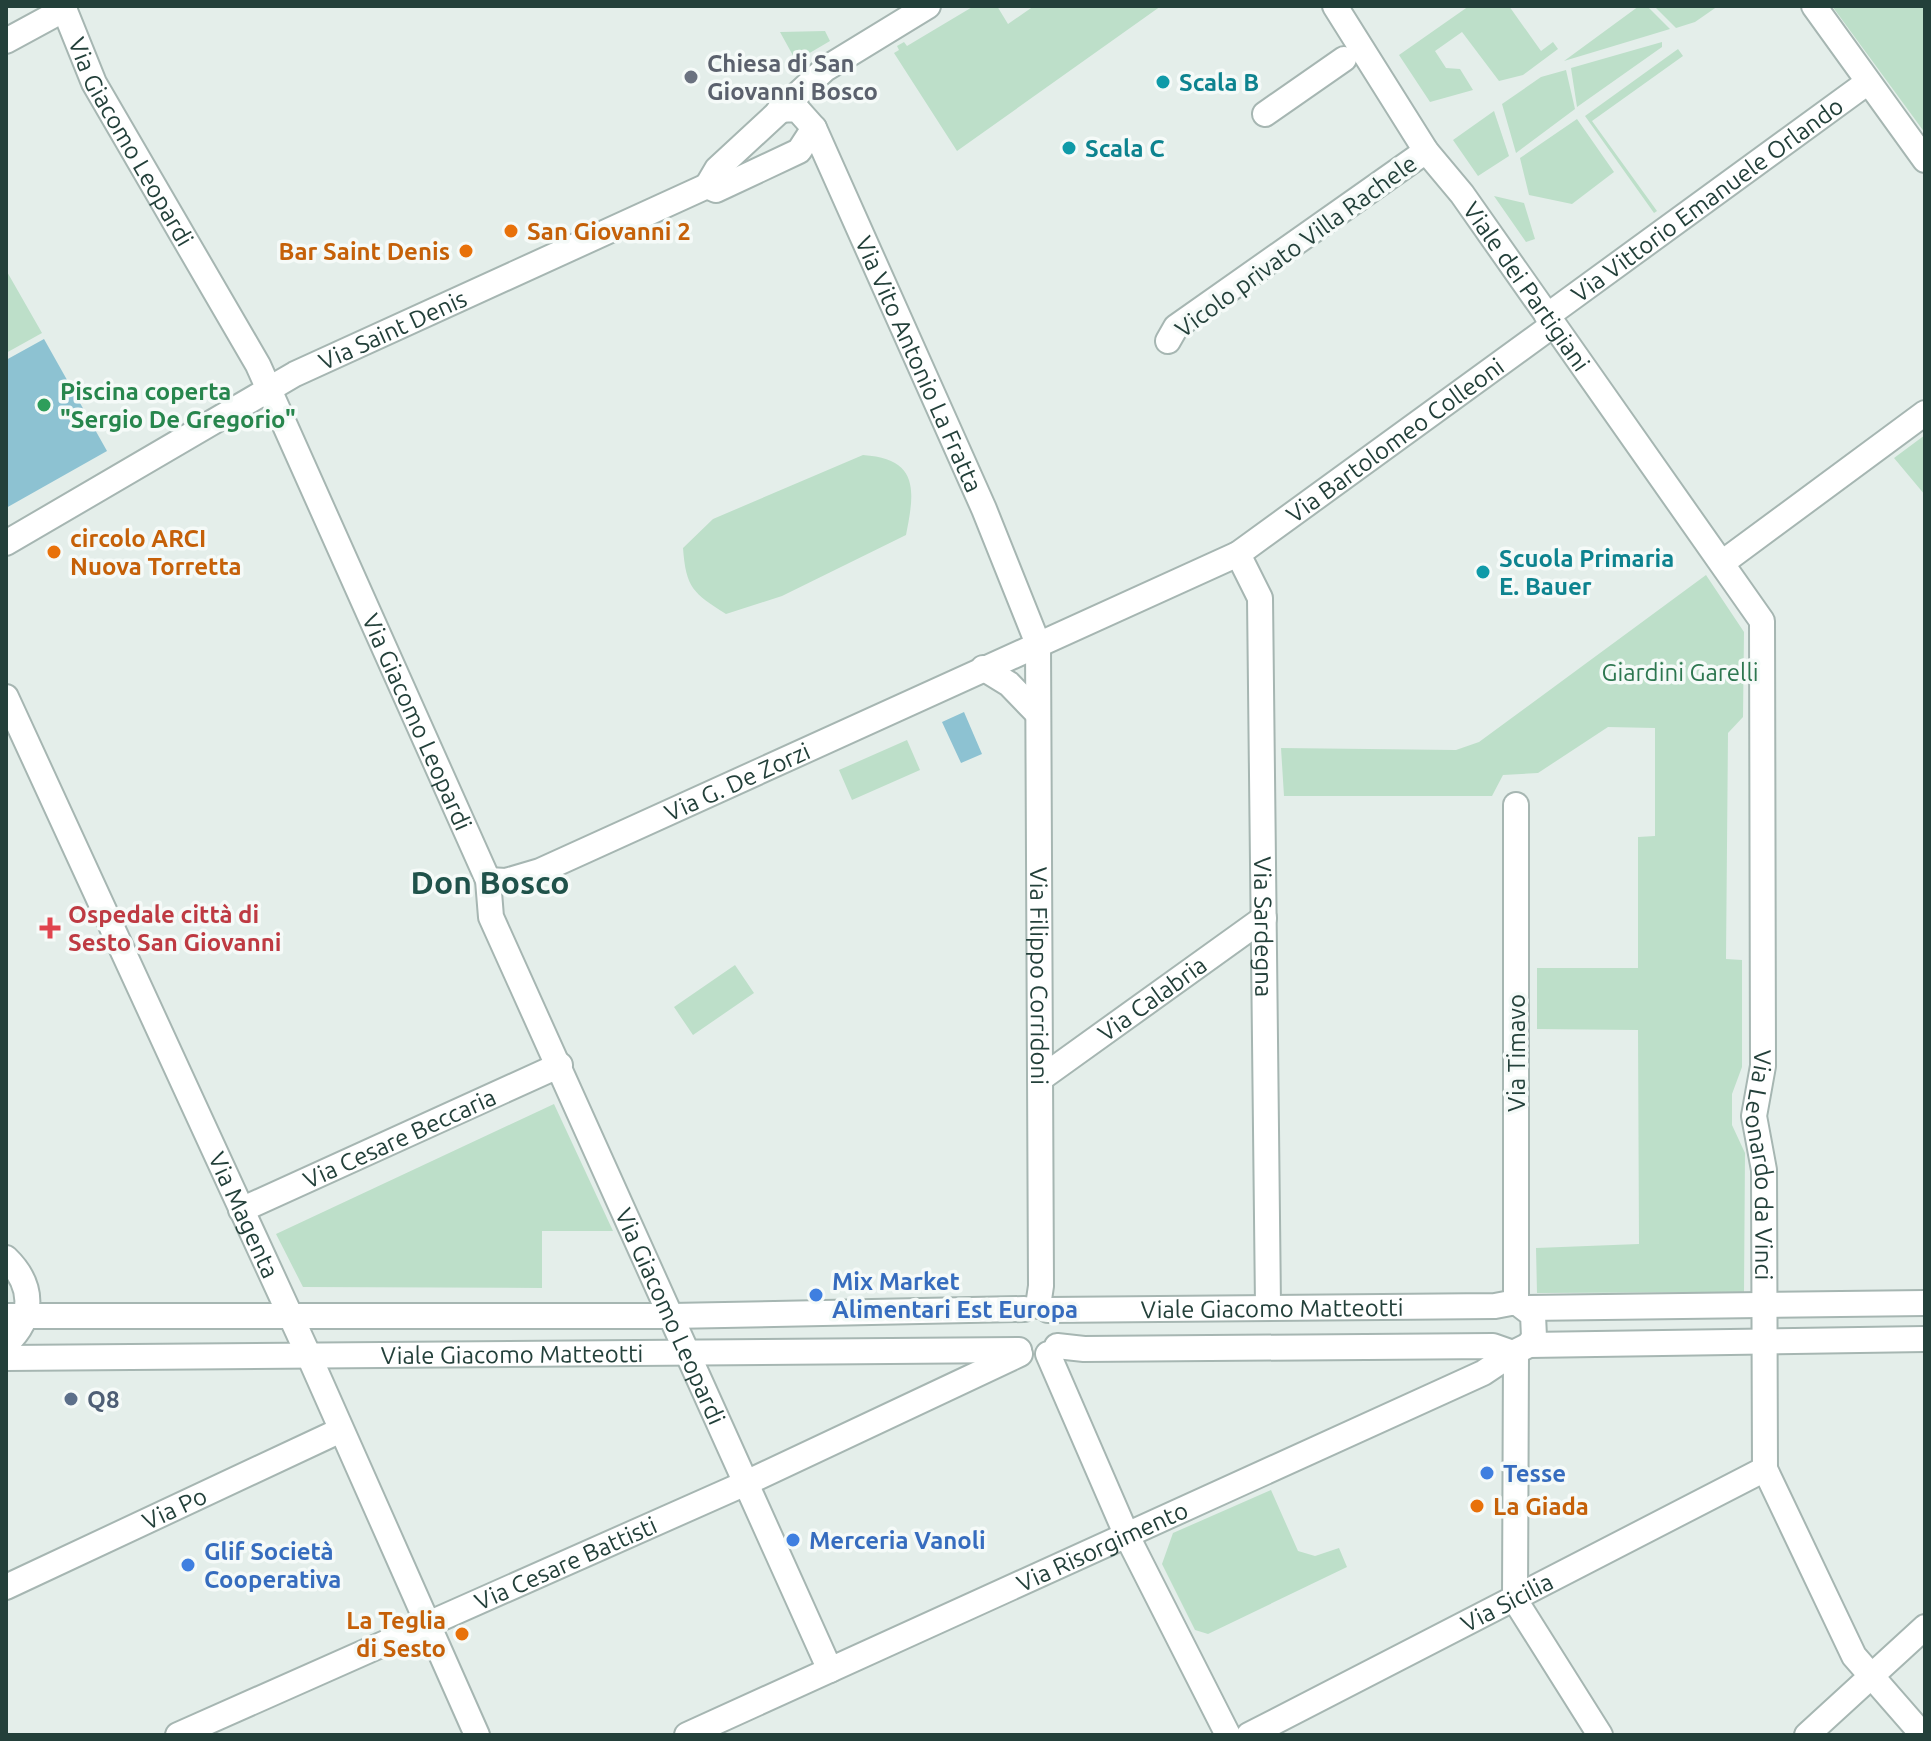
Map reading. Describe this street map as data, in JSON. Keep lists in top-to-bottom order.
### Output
{
  "streets": {
    "street": [
      "Via Giacomo Leopardi",
      "Via Vittorio Emanuele Orlando",
      "Vicolo privato Villa Rachele",
      "Viale dei Partigiani",
      "Via Saint Denis",
      "Via Vito Antonio La Fratta",
      "Via Bartolomeo Colleoni",
      "Via G. De Zorzi",
      "Via Sardegna",
      "Via Filippo Corridoni",
      "Via Calabria",
      "Via Timavo",
      "Via Cesare Beccaria",
      "Via Leonardo da Vinci",
      "Via Magenta",
      "Viale Giacomo Matteotti",
      "Via Po",
      "Via Risorgimento",
      "Via Cesare Battisti",
      "Via Sicilia"
    ]
  },
  "crossings": [
    ["Via Giacomo Leopardi", "Via Saint Denis"],
    ["Via Giacomo Leopardi", "Via G. De Zorzi"],
    ["Via Giacomo Leopardi", "Via Cesare Beccaria"],
    ["Via Giacomo Leopardi", "Viale Giacomo Matteotti"],
    ["Via Giacomo Leopardi", "Via Risorgimento"],
    ["Via Giacomo Leopardi", "Via Cesare Battisti"],
    ["Via Vittorio Emanuele Orlando", "Viale dei Partigiani"],
    ["Via Vittorio Emanuele Orlando", "Via Bartolomeo Colleoni"],
    ["Vicolo privato Villa Rachele", "Viale dei Partigiani"],
    ["Viale dei Partigiani", "Via Bartolomeo Colleoni"],
    ["Viale dei Partigiani", "Via Leonardo da Vinci"],
    ["Via Saint Denis", "Via Vito Antonio La Fratta"],
    ["Via Vito Antonio La Fratta", "Via G. De Zorzi"],
    ["Via Vito Antonio La Fratta", "Via Filippo Corridoni"],
    ["Via Bartolomeo Colleoni", "Via G. De Zorzi"],
    ["Via Bartolomeo Colleoni", "Via Sardegna"],
    ["Via G. De Zorzi", "Via Sardegna"],
    ["Via G. De Zorzi", "Via Filippo Corridoni"],
    ["Via Sardegna", "Via Calabria"],
    ["Via Sardegna", "Viale Giacomo Matteotti"],
    ["Via Filippo Corridoni", "Via Calabria"],
    ["Via Filippo Corridoni", "Viale Giacomo Matteotti"],
    ["Via Filippo Corridoni", "Via Cesare Battisti"],
    ["Via Timavo", "Viale Giacomo Matteotti"],
    ["Via Cesare Beccaria", "Via Magenta"],
    ["Via Leonardo da Vinci", "Viale Giacomo Matteotti"],
    ["Via Leonardo da Vinci", "Via Sicilia"],
    ["Via Magenta", "Viale Giacomo Matteotti"],
    ["Via Magenta", "Via Po"],
    ["Via Magenta", "Via Cesare Battisti"],
    ["Viale Giacomo Matteotti", "Via Risorgimento"],
    ["Viale Giacomo Matteotti", "Via Cesare Battisti"]
  ],
  "districts": ["Don Bosco"],
  "parks": ["Giardini Garelli"],
  "places": {
    "other": [
      "Chiesa di San Giovanni Bosco",
      "Scala B",
      "Scala C",
      "San Giovanni 2",
      "Bar Saint Denis",
      "Piscina coperta \"Sergio De Gregorio\"",
      "circolo ARCI Nuova Torretta",
      "Scuola Primaria E. Bauer",
      "Mix Market Alimentari Est Europa",
      "Q8",
      "Tesse",
      "La Giada",
      "Merceria Vanoli",
      "Glif Società Cooperativa",
      "La Teglia di Sesto"
    ],
    "health": ["Ospedale città di Sesto San Giovanni"]
  }
}
